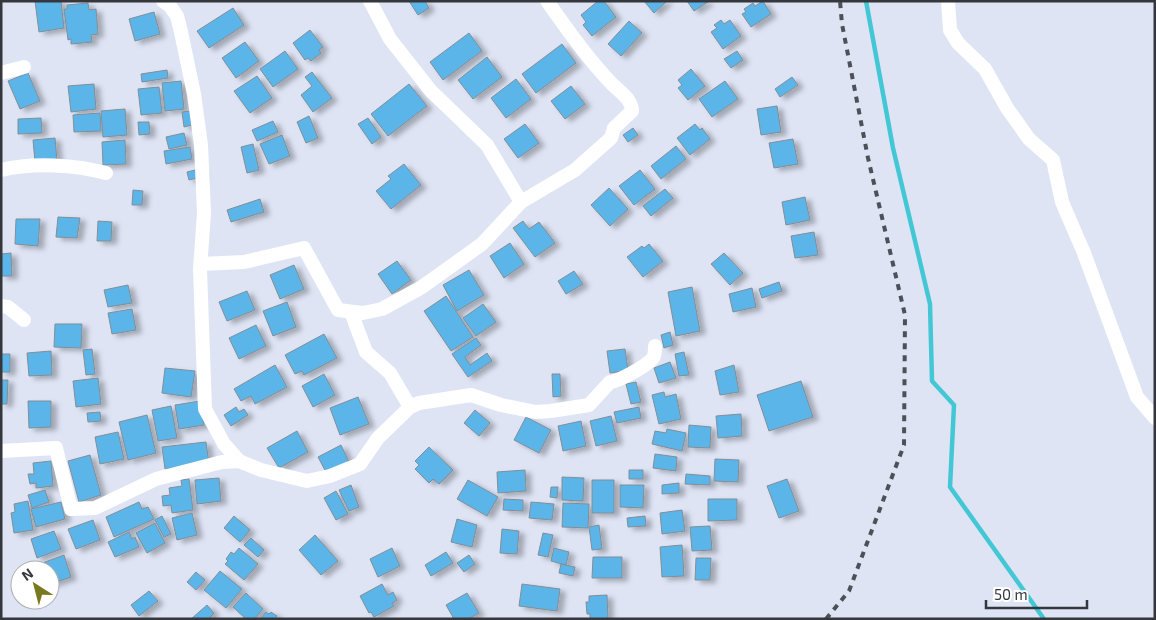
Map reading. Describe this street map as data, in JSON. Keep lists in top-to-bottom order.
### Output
{
  "scale_bar": "50 m",
  "north": "top left"
}
